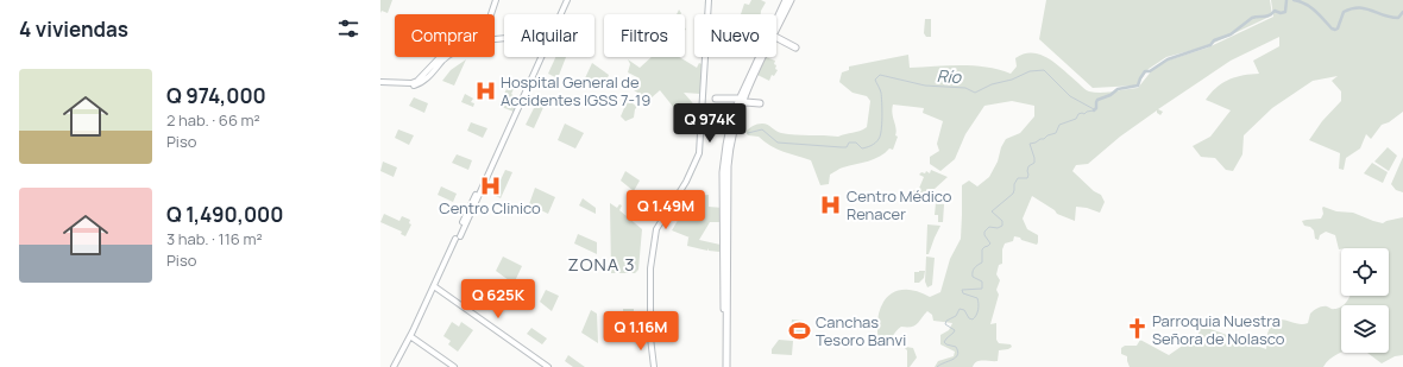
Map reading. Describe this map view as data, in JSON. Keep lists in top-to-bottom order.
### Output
{
  "districts": ["ZONA 3"],
  "water": ["Río"],
  "places": {
    "hospital": ["Hospital General de Accidentes IGSS 7-19", "Centro Clinico", "Centro Médico Renacer"],
    "church": ["Parroquia Nuestra Señora de Nolasco"],
    "sports": ["Canchas Tesoro Banvi"]
  },
  "page": {
    "heading": "4 viviendas",
    "chip": [
      "Comprar",
      "Alquilar",
      "Filtros",
      "Nuevo"
    ],
    "list": [
      {
        "name": "Q 974,000",
        "note": "2 hab. · 66 m² · Piso"
      },
      {
        "name": "Q 1,490,000",
        "note": "3 hab. · 116 m² · Piso"
      }
    ],
    "price": [
      "Q 974K",
      "Q 1.49M",
      "Q 625K",
      "Q 1.16M"
    ]
  }
}
